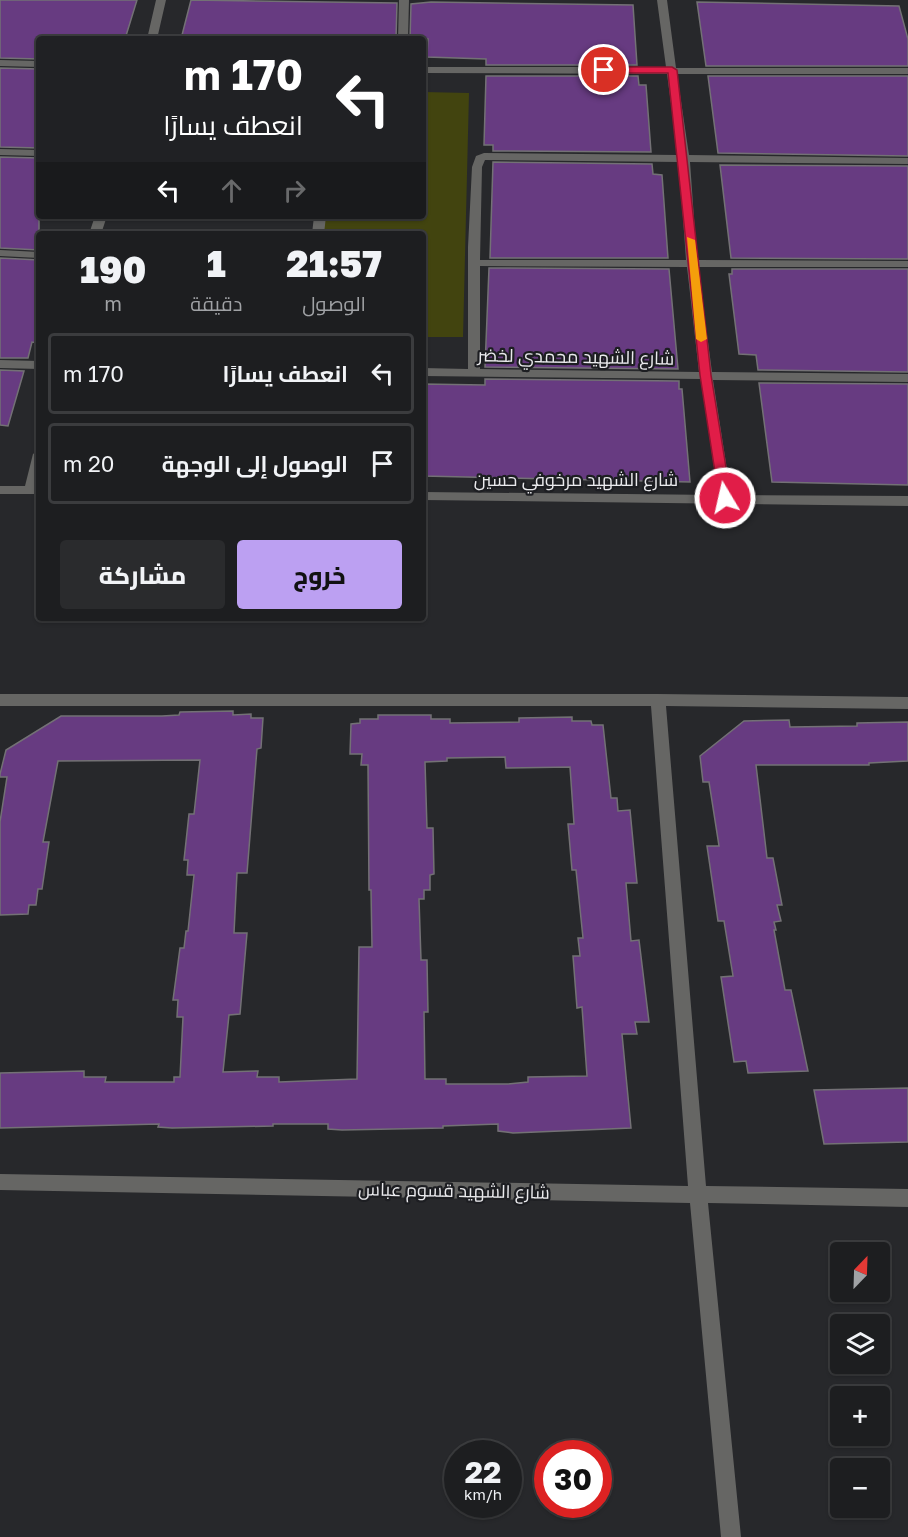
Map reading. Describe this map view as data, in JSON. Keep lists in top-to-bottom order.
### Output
{
  "streets": {
    "street": ["شارع الشهيد محمدي لخضر", "شارع الشهيد مرخوفي حسين", "شارع الشهيد قسوم عباس"]
  },
  "north": "top right",
  "page": {
    "turn": ["170 m", "انعطف يسارًا"],
    "eta": [
      "21:57",
      "الوصول",
      "1",
      "دقيقة",
      "190",
      "m"
    ],
    "list": [
      {
        "name": "انعطف يسارًا",
        "value": "170 m"
      },
      {
        "name": "الوصول إلى الوجهة",
        "value": "20 m"
      }
    ],
    "buttons": ["خروج", "مشاركة"],
    "map_buttons": ["+", "−"],
    "speed": "22 km/h",
    "limit": "30"
  }
}
